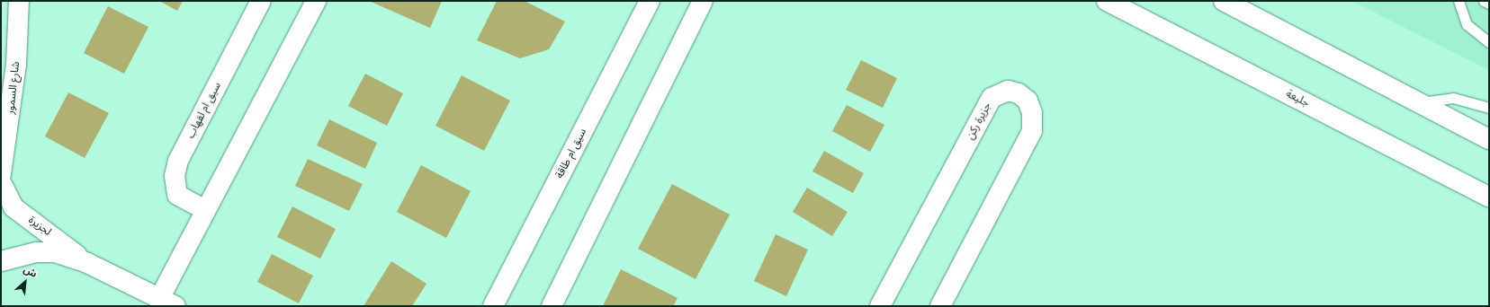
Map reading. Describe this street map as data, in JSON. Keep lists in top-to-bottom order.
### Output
{
  "streets": {
    "street": [
      "شارع السمور",
      "جليعة",
      "سيق ام لقهاب",
      "جزيرة ركن",
      "سيق ام طاقة",
      "لجزيرة"
    ]
  },
  "north": "top right"
}
